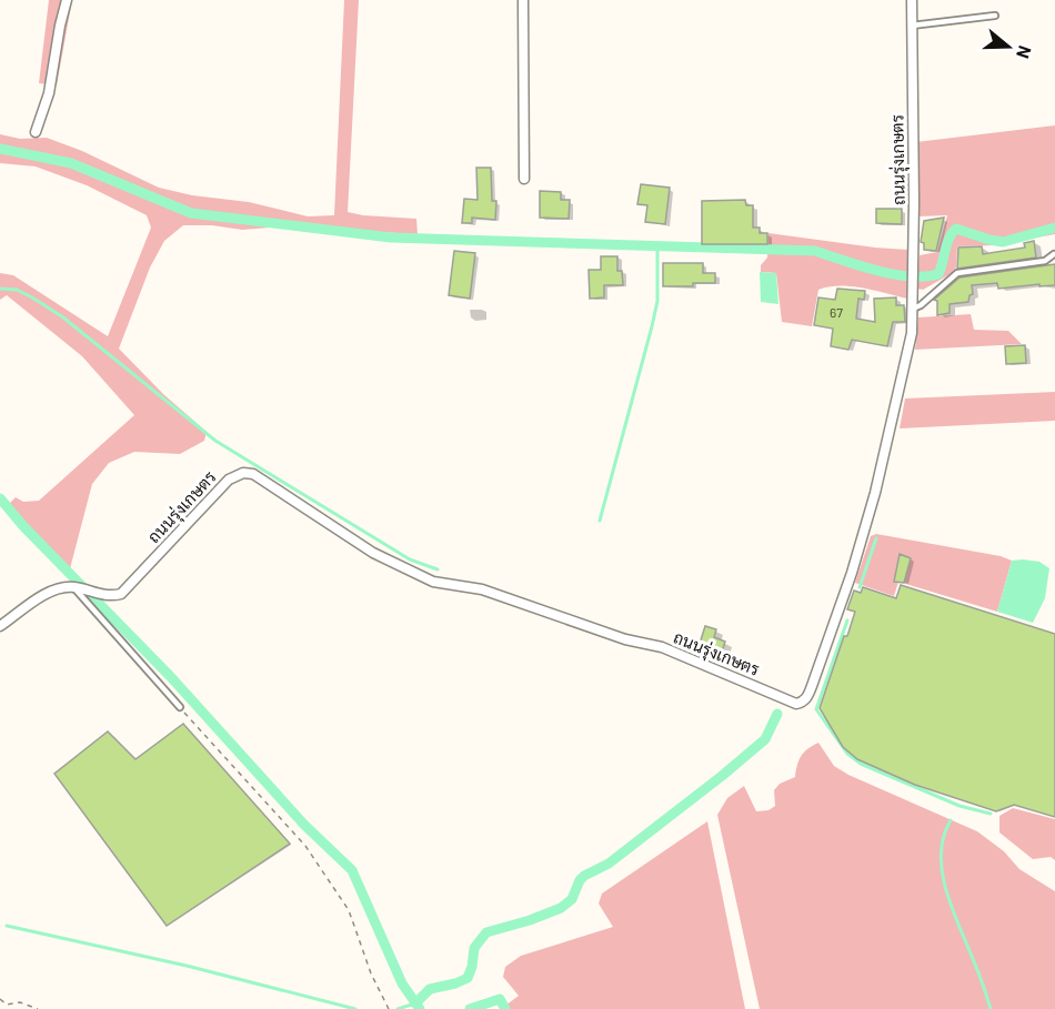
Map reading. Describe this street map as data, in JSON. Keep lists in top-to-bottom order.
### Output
{
  "streets": {
    "street": ["ถนนรุ่งเกษตร"]
  },
  "house_numbers": ["67"],
  "north": "right"
}
